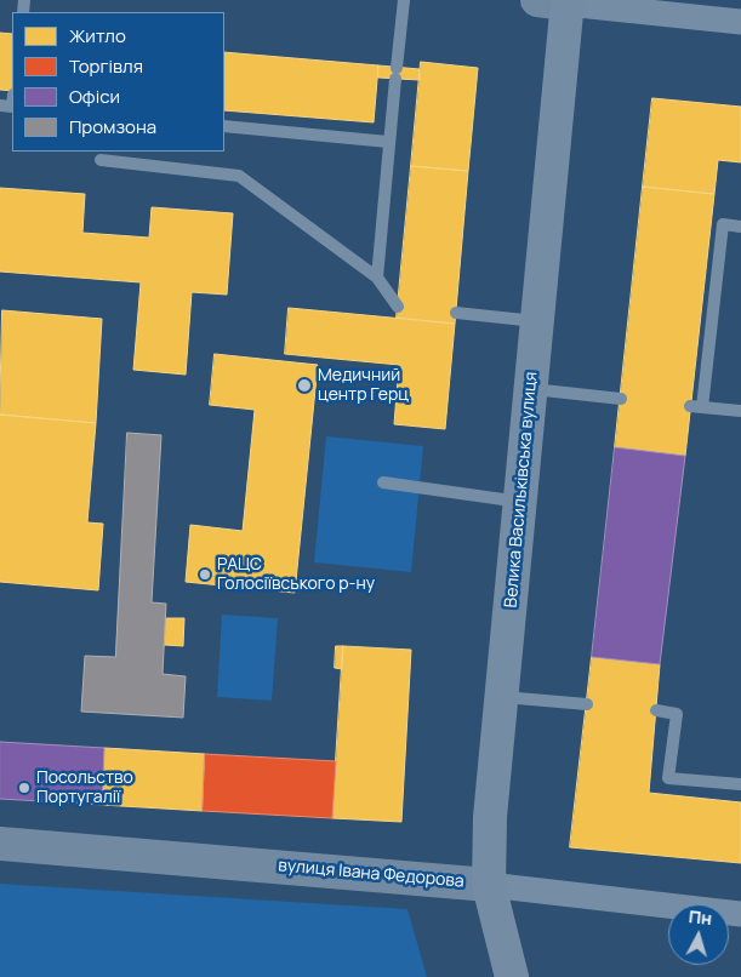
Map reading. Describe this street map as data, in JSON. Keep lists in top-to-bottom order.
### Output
{
  "streets": {
    "main road": ["Велика Васильківська вулиця", "вулиця Івана Федорова"]
  },
  "crossings": [
    ["Велика Васильківська вулиця", "вулиця Івана Федорова"]
  ],
  "places": ["Медичний центр Герц", "РАЦС Голосіївського р-ну", "Посольство Португалії"],
  "legend": [
    "Житло",
    "Торгівля",
    "Офіси",
    "Промзона"
  ],
  "north": "top"
}
